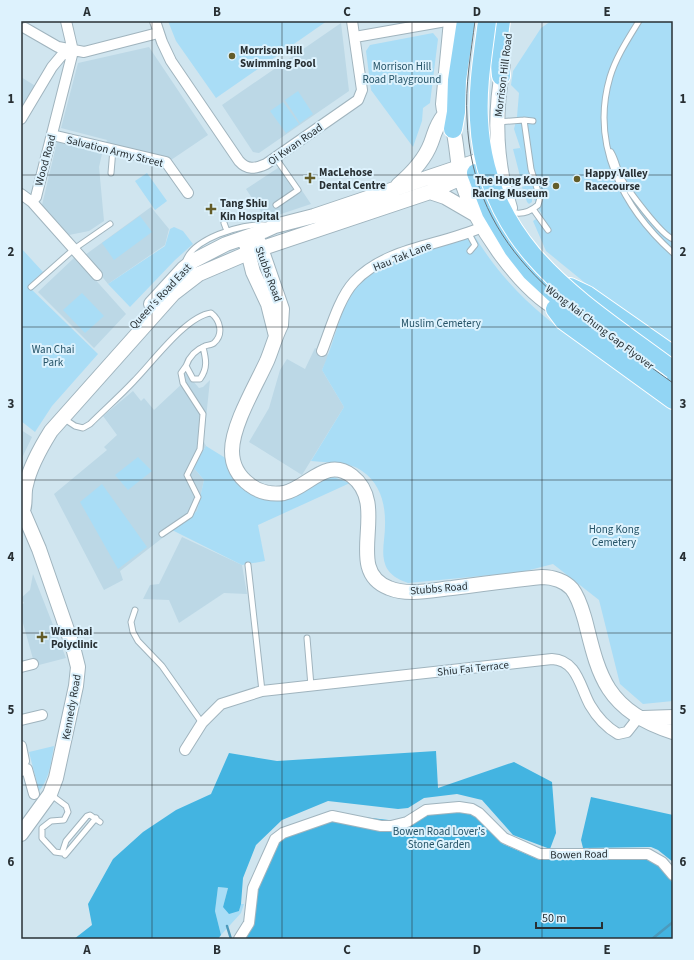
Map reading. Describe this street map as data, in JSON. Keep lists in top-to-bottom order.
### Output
{
  "streets": {
    "highway": ["Wong Nai Chung Gap Flyover"],
    "main road": [
      "Morrison Hill Road",
      "Stubbs Road",
      "Queen's Road East",
      "Kennedy Road"
    ],
    "street": [
      "Oi Kwan Road",
      "Salvation Army Street",
      "Wood Road",
      "Hau Tak Lane",
      "Shiu Fai Terrace",
      "Bowen Road"
    ]
  },
  "crossings": [
    ["Morrison Hill Road", "Queen's Road East"],
    ["Salvation Army Street", "Wood Road"],
    ["Stubbs Road", "Queen's Road East"],
    ["Stubbs Road", "Shiu Fai Terrace"],
    ["Queen's Road East", "Kennedy Road"]
  ],
  "parks": [
    "Morrison Hill Road Playground",
    "Muslim Cemetery",
    "Wan Chai Park",
    "Hong Kong Cemetery",
    "Bowen Road Lover's Stone Garden"
  ],
  "places": {
    "other": ["Morrison Hill Swimming Pool", "Happy Valley Racecourse", "The Hong Kong Racing Museum"],
    "health": ["MacLehose Dental Centre", "Tang Shiu Kin Hospital", "Wanchai Polyclinic"]
  },
  "scale_bar": "50 m",
  "grid": {
    "columns": [
      "A",
      "B",
      "C",
      "D",
      "E"
    ],
    "rows": [
      "1",
      "2",
      "3",
      "4",
      "5",
      "6"
    ]
  }
}
